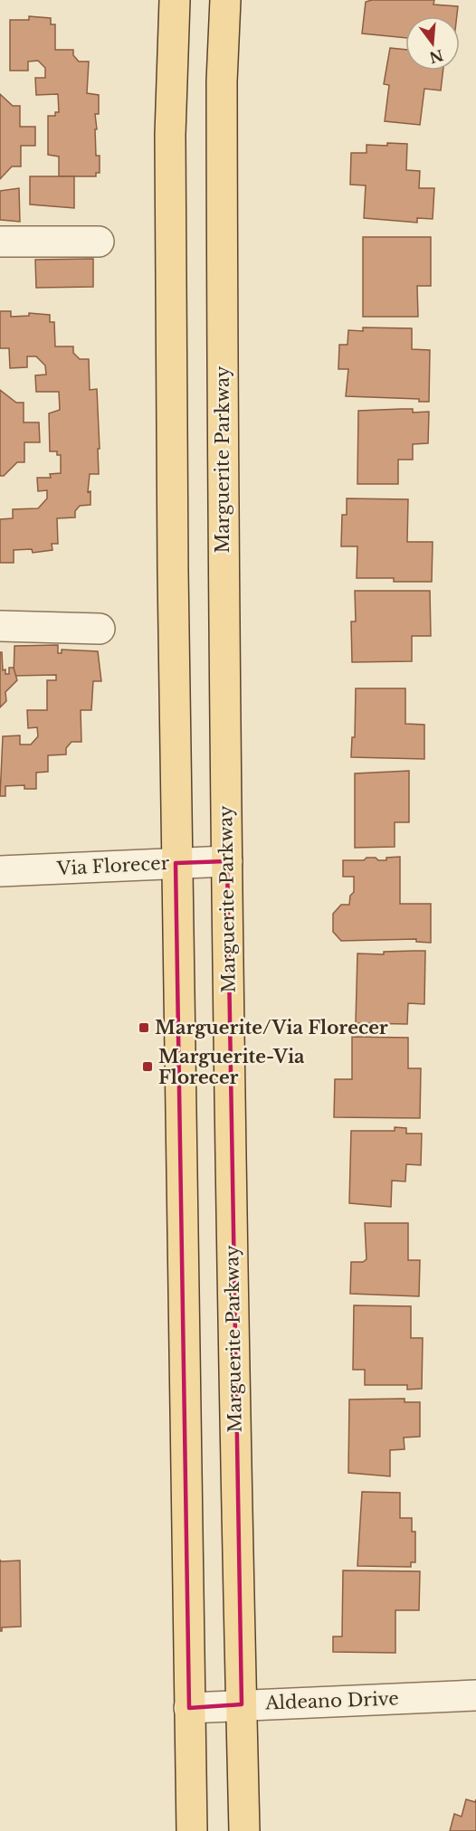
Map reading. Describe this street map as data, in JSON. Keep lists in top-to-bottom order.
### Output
{
  "streets": {
    "main road": ["Marguerite Parkway"],
    "street": ["Via Florecer", "Aldeano Drive"]
  },
  "crossings": [
    ["Marguerite Parkway", "Via Florecer"],
    ["Marguerite Parkway", "Aldeano Drive"]
  ],
  "places": {
    "transit": ["Marguerite/Via Florecer", "Marguerite-Via Florecer"]
  },
  "north": "bottom"
}
